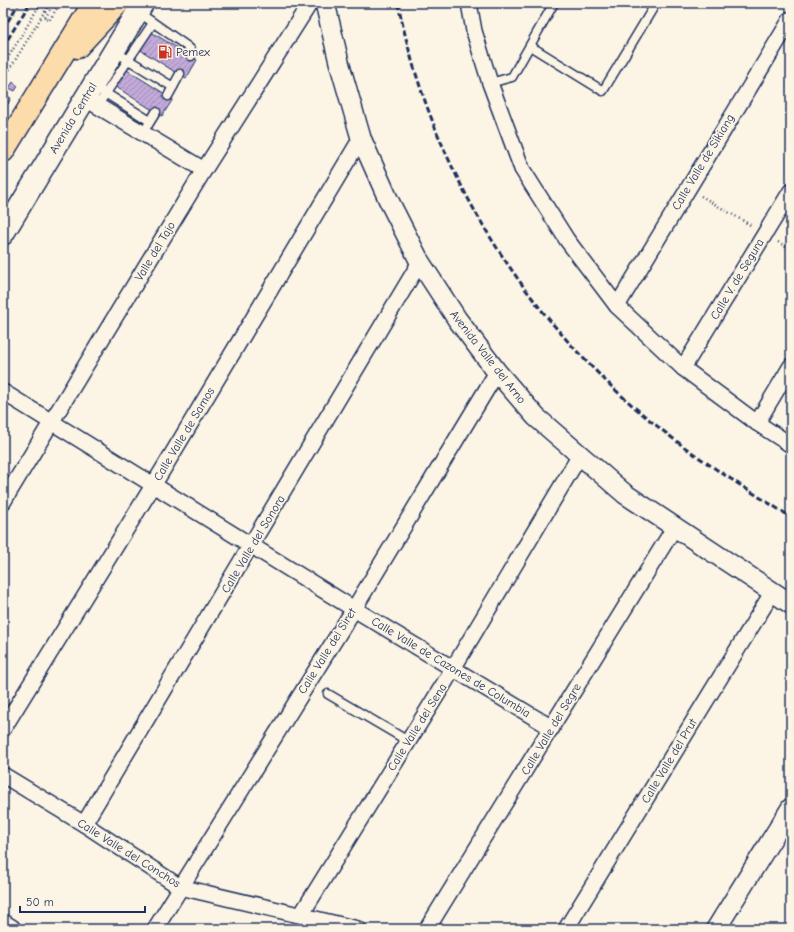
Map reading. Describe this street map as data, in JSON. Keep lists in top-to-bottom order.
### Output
{
  "streets": {
    "main road": ["Avenida Central"],
    "street": [
      "Calle Valle de Sikiang",
      "Valle del Tajo",
      "Calle V. de Segura",
      "Avenida Valle del Arno",
      "Calle Valle de Samos",
      "Calle Valle del Sonora",
      "Calle Valle del Siret",
      "Calle Valle de Cazones de Columbia",
      "Calle Valle del Sena",
      "Calle Valle del Segre",
      "Calle Valle del Prut",
      "Calle Valle del Conchos"
    ]
  },
  "crossings": [
    ["Valle del Tajo", "Calle Valle de Cazones de Columbia"],
    ["Avenida Valle del Arno", "Calle Valle de Samos"],
    ["Avenida Valle del Arno", "Calle Valle del Sonora"],
    ["Avenida Valle del Arno", "Calle Valle del Siret"],
    ["Avenida Valle del Arno", "Calle Valle del Sena"],
    ["Avenida Valle del Arno", "Calle Valle del Segre"],
    ["Avenida Valle del Arno", "Calle Valle del Prut"],
    ["Calle Valle de Samos", "Calle Valle de Cazones de Columbia"],
    ["Calle Valle del Sonora", "Calle Valle de Cazones de Columbia"],
    ["Calle Valle del Sonora", "Calle Valle del Conchos"],
    ["Calle Valle del Siret", "Calle Valle de Cazones de Columbia"],
    ["Calle Valle del Siret", "Calle Valle del Conchos"],
    ["Calle Valle de Cazones de Columbia", "Calle Valle del Sena"],
    ["Calle Valle de Cazones de Columbia", "Calle Valle del Segre"],
    ["Calle Valle del Sena", "Calle Valle del Conchos"]
  ],
  "places": {
    "fuel station": ["Pemex"]
  },
  "scale_bar": "50 m"
}
